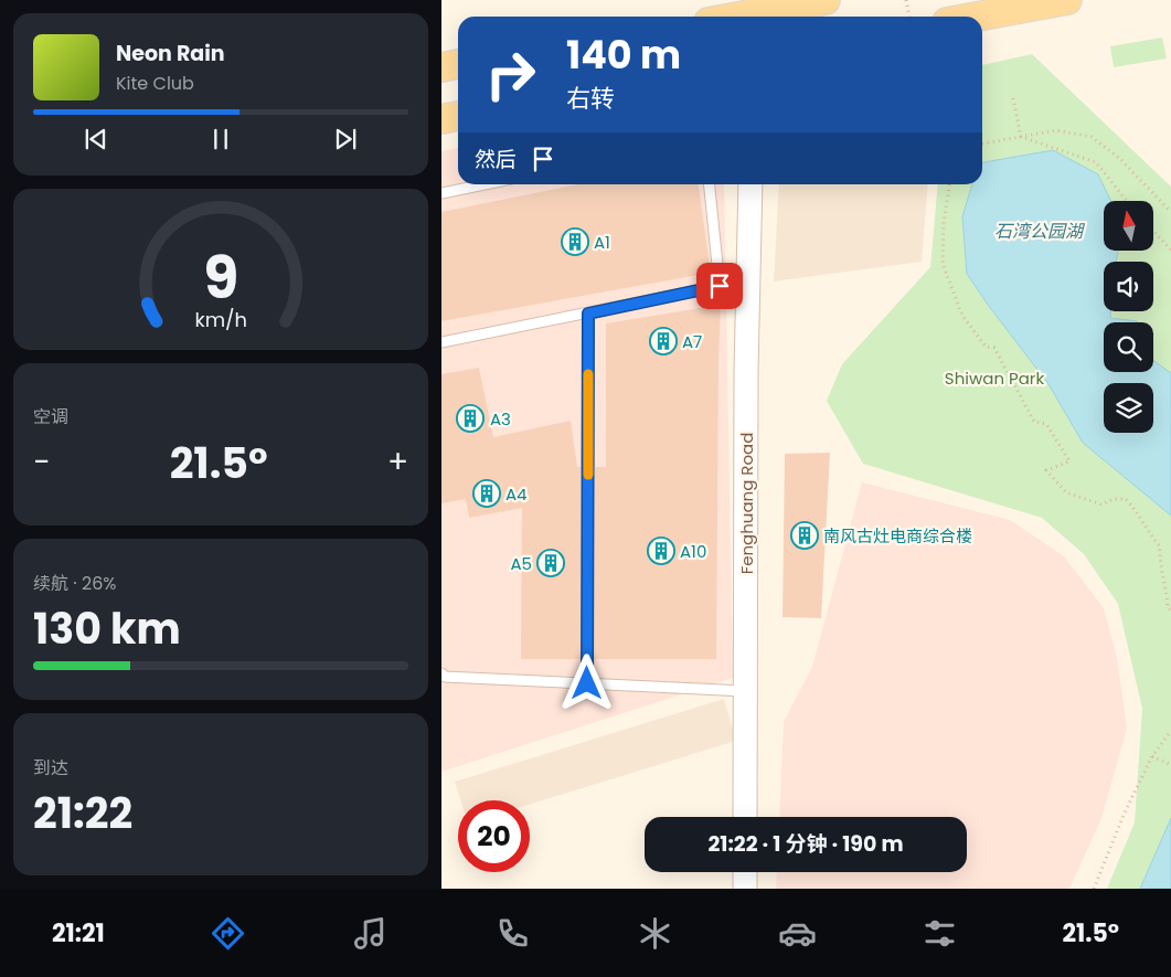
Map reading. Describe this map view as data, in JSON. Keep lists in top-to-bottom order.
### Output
{
  "streets": {
    "street": ["Fenghuang Road"]
  },
  "water": ["石湾公园湖"],
  "parks": ["Shiwan Park"],
  "places": {
    "building": [
      "A1",
      "A7",
      "A3",
      "A4",
      "南风古灶电商综合楼",
      "A10",
      "A5"
    ]
  },
  "north": "top",
  "page": {
    "turn": ["140 m", "右转"],
    "song": ["Neon Rain", "Kite Club"],
    "then": "然后",
    "tile": [
      "空调",
      ["续航 · 26%", "130 km"],
      ["到达", "21:22"]
    ],
    "heat": ["−", "21.5°", "+"],
    "limit": "20",
    "trip": "21:22 · 1 分钟 · 190 m",
    "tabs": ["21:21", "21.5°"],
    "gauge": ["9", "km/h"]
  }
}
